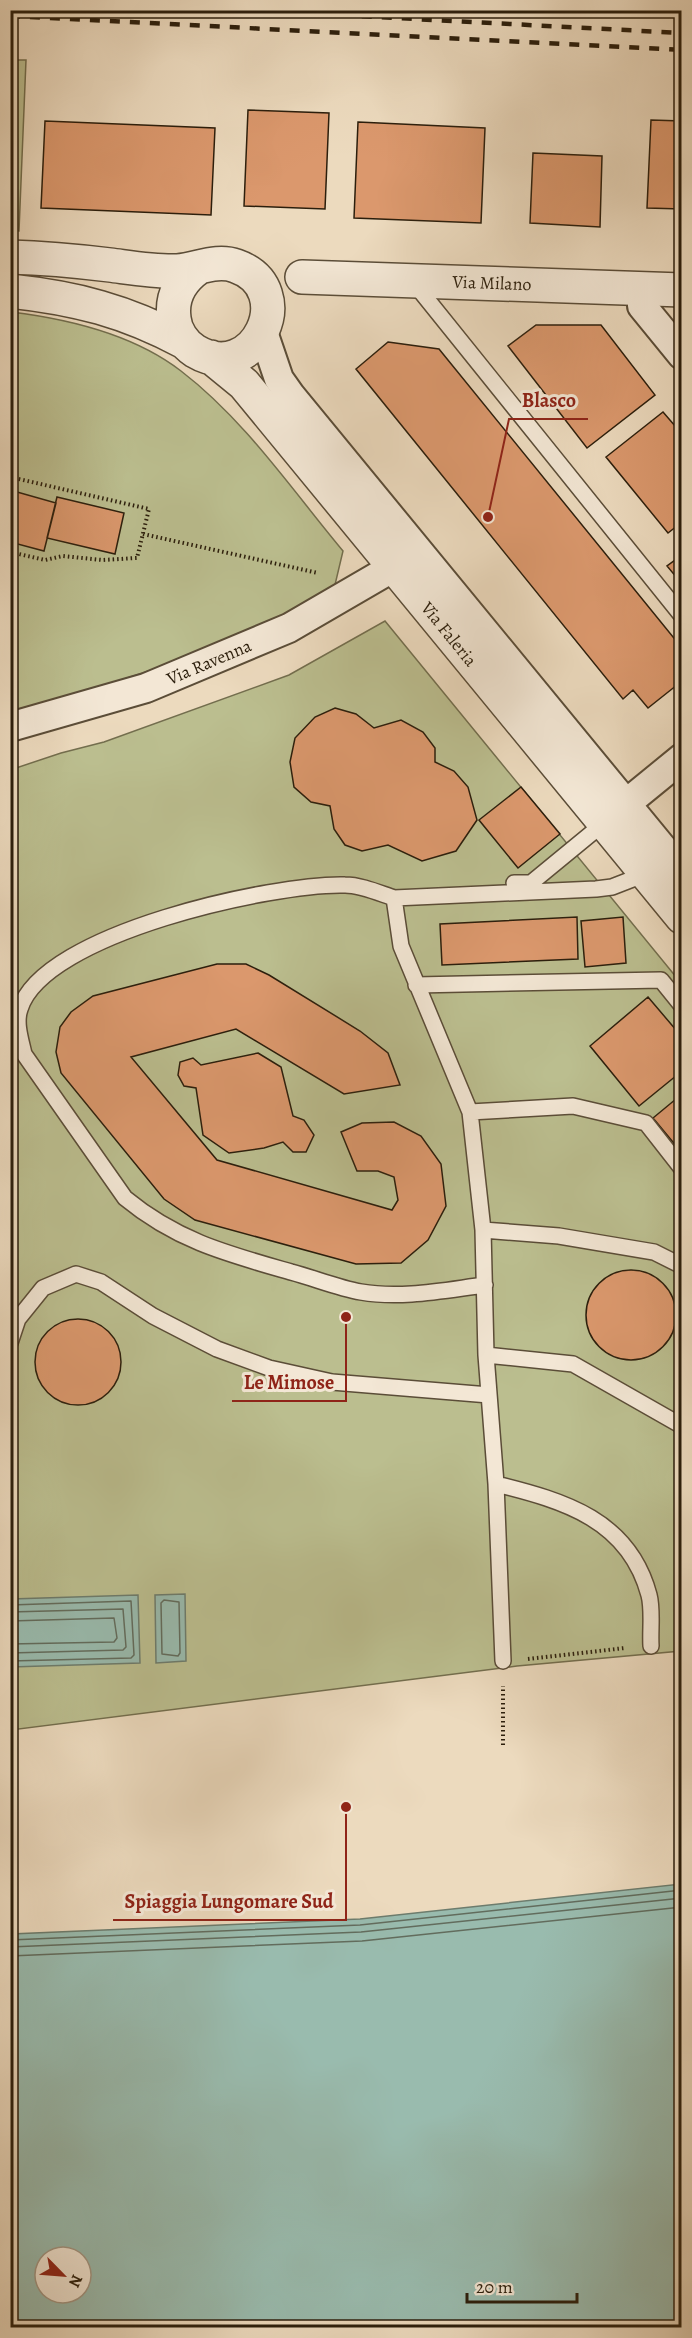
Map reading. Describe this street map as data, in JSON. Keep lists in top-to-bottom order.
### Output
{
  "streets": {
    "street": ["Via Milano", "Via Faleria", "Via Ravenna"]
  },
  "crossings": [
    ["Via Milano", "Via Faleria"],
    ["Via Faleria", "Via Ravenna"]
  ],
  "places": ["Blasco", "Le Mimose", "Spiaggia Lungomare Sud"],
  "scale_bar": "20 m",
  "north": "bottom right"
}
